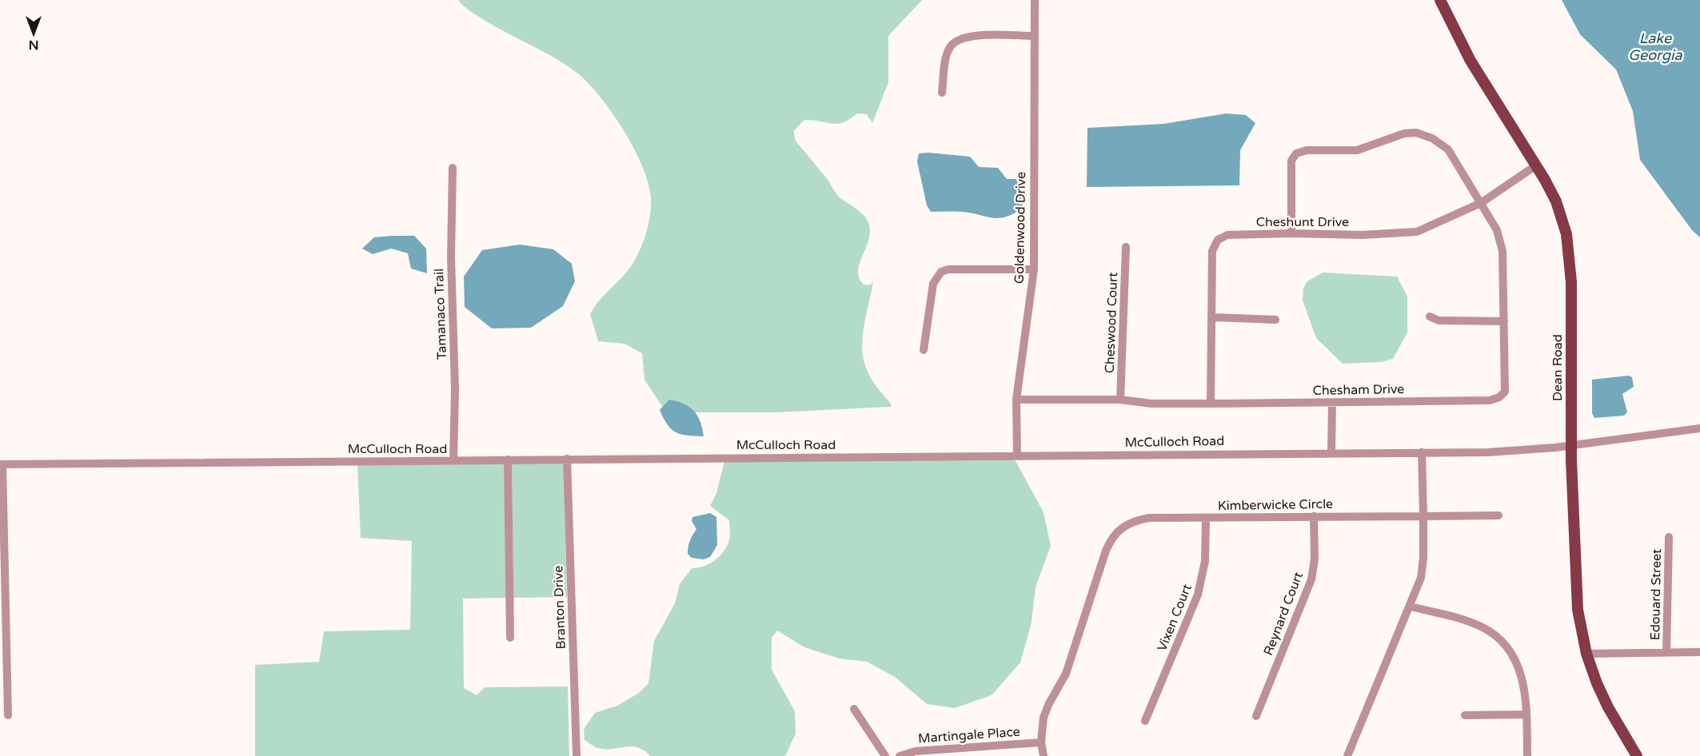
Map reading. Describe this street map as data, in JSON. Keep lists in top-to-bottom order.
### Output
{
  "streets": {
    "main road": ["Dean Road"],
    "street": [
      "Cheshunt Drive",
      "Goldenwood Drive",
      "Tamanaco Trail",
      "Cheswood Court",
      "Chesham Drive",
      "McCulloch Road",
      "Kimberwicke Circle",
      "Edouard Street",
      "Branton Drive",
      "Reynard Court",
      "Vixen Court",
      "Martingale Place"
    ]
  },
  "crossings": [
    ["Cheshunt Drive", "Dean Road"],
    ["Cheshunt Drive", "Chesham Drive"],
    ["Goldenwood Drive", "Chesham Drive"],
    ["Goldenwood Drive", "McCulloch Road"],
    ["Tamanaco Trail", "McCulloch Road"],
    ["Cheswood Court", "Chesham Drive"],
    ["Dean Road", "McCulloch Road"],
    ["McCulloch Road", "Branton Drive"],
    ["Kimberwicke Circle", "Reynard Court"],
    ["Kimberwicke Circle", "Vixen Court"],
    ["Kimberwicke Circle", "Martingale Place"]
  ],
  "water": ["Lake Georgia"],
  "north": "bottom"
}
